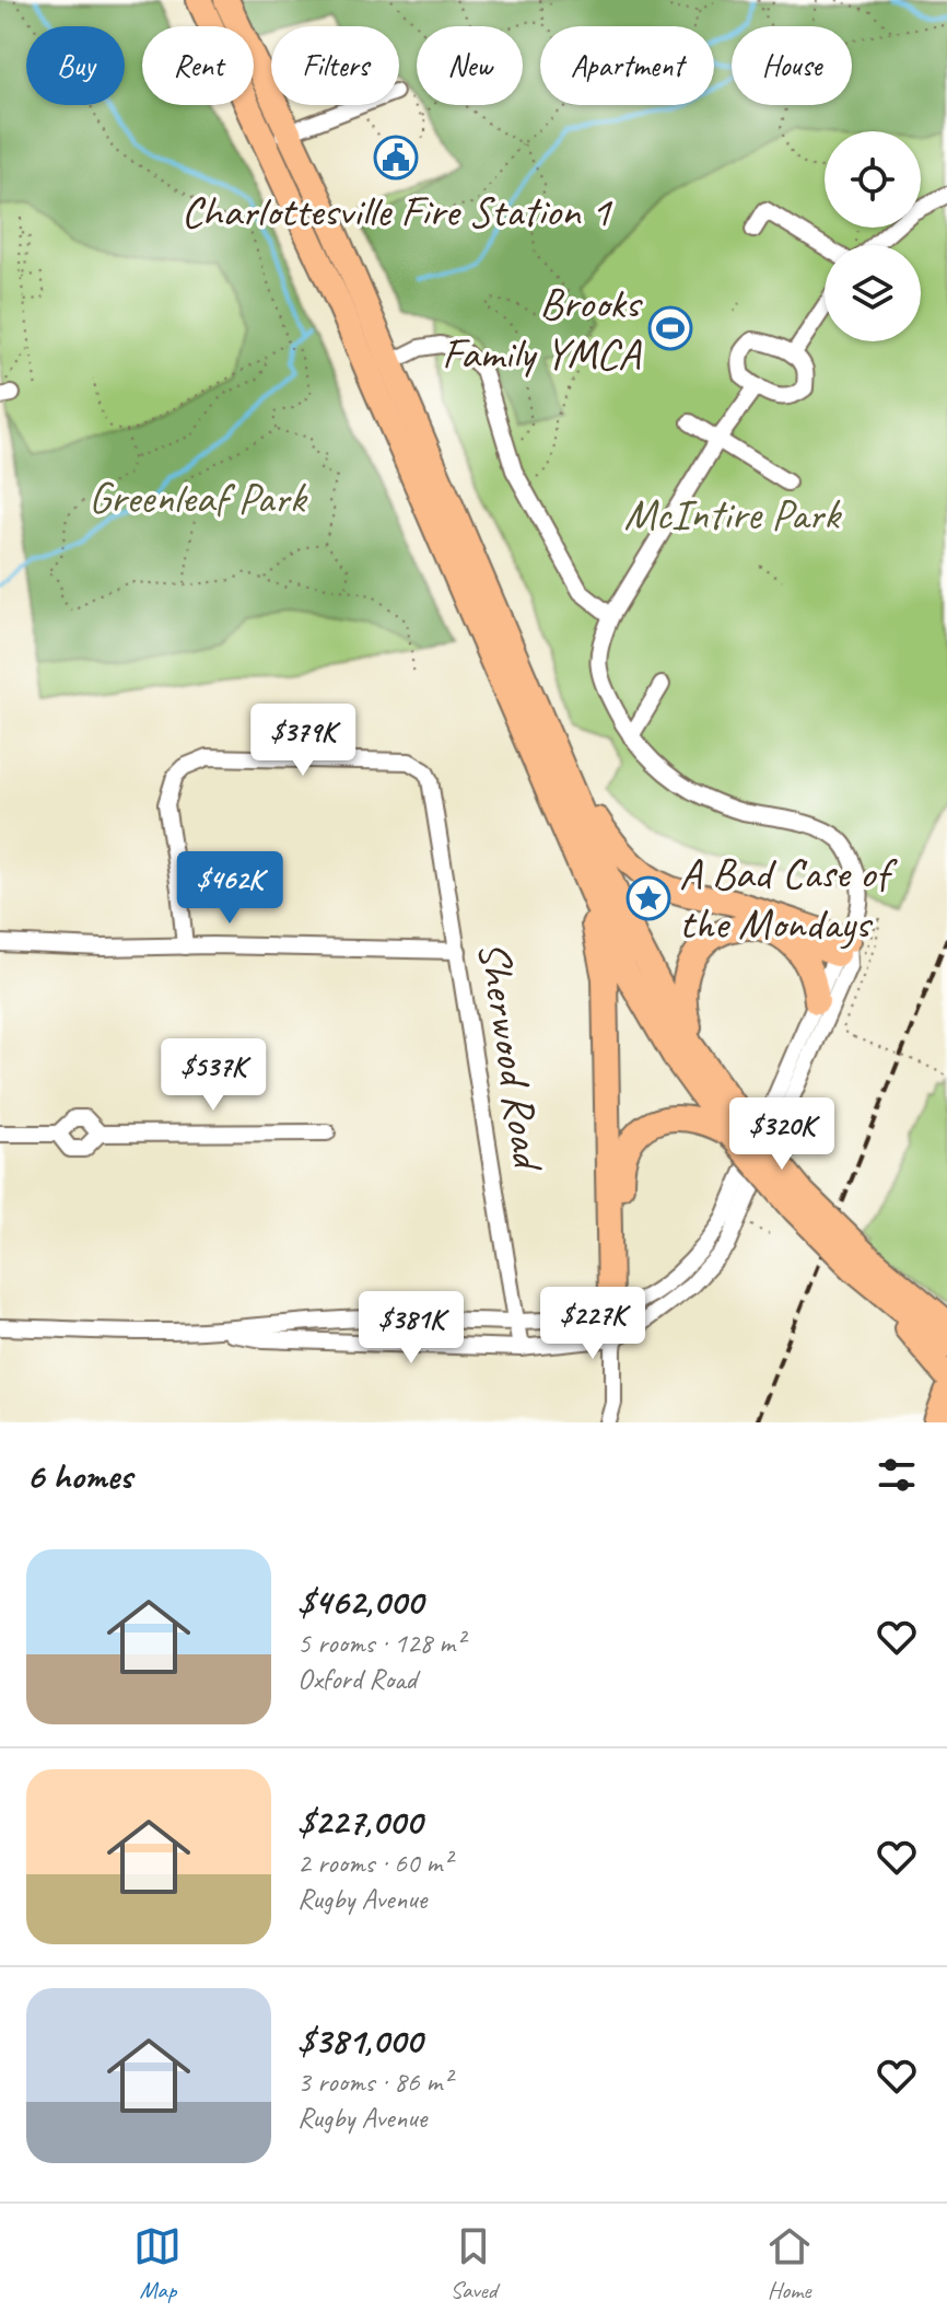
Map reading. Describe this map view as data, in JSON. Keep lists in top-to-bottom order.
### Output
{
  "streets": {
    "street": ["Sherwood Road"]
  },
  "parks": ["Greenleaf Park", "McIntire Park"],
  "places": {
    "public building": ["Charlottesville Fire Station 1"],
    "sports": ["Brooks Family YMCA"],
    "place": ["A Bad Case of the Mondays"]
  },
  "page": {
    "chip": [
      "Buy",
      "Rent",
      "Filters",
      "New",
      "Apartment",
      "House"
    ],
    "price": [
      "$379K",
      "$462K",
      "$537K",
      "$320K",
      "$227K",
      "$381K"
    ],
    "heading": "6 homes",
    "list": [
      {
        "name": "$462,000",
        "note": "5 rooms · 128 m² · Oxford Road"
      },
      {
        "name": "$227,000",
        "note": "2 rooms · 60 m² · Rugby Avenue"
      },
      {
        "name": "$381,000",
        "note": "3 rooms · 86 m² · Rugby Avenue"
      }
    ],
    "tabs": ["Map", "Saved", "Home"]
  }
}
